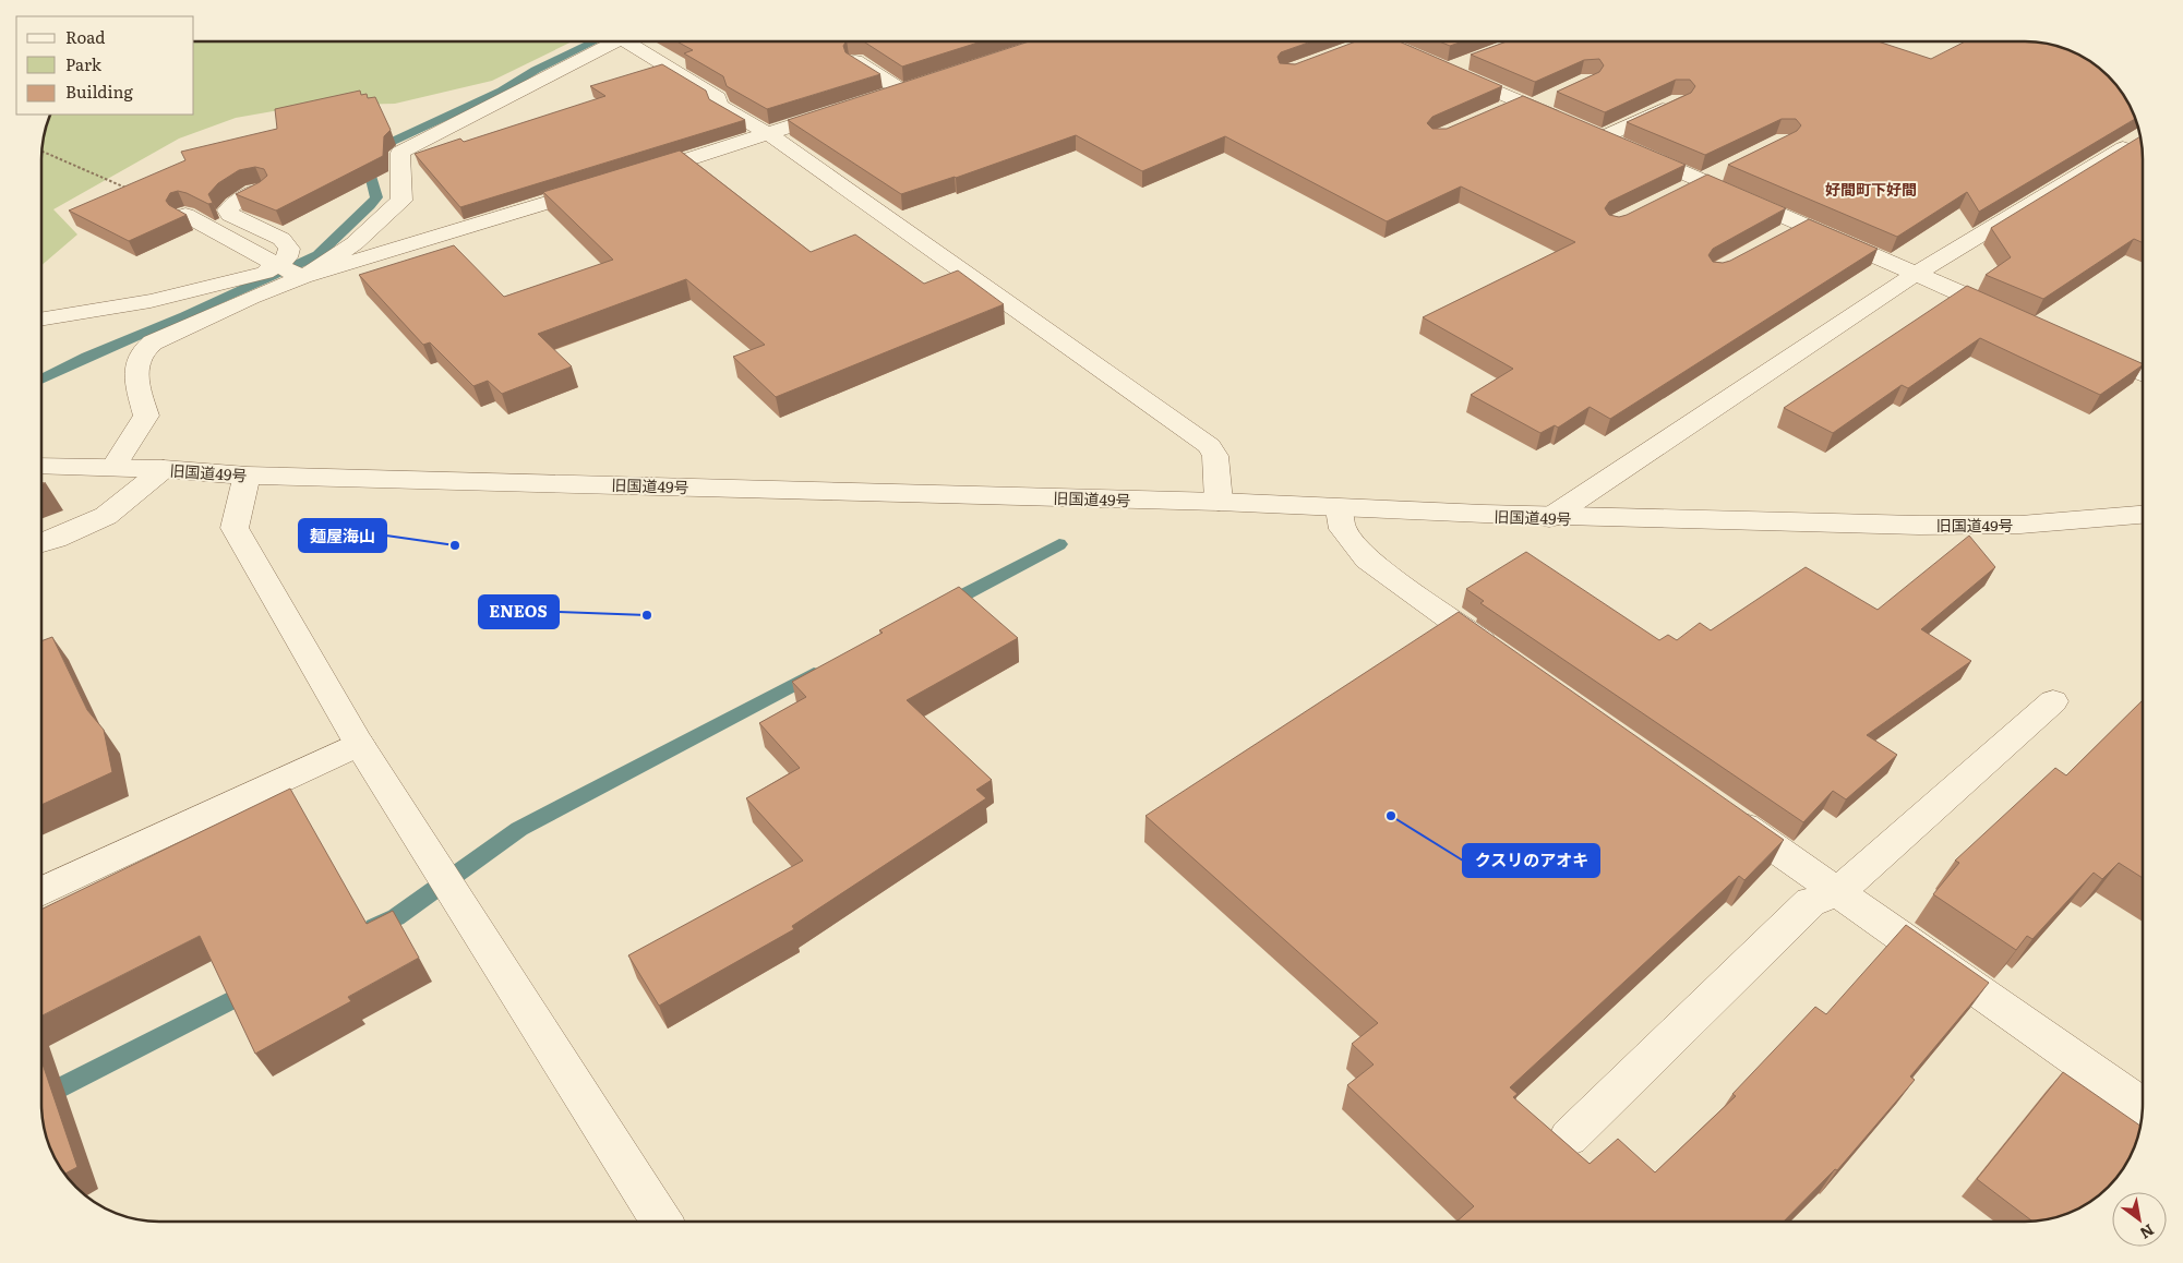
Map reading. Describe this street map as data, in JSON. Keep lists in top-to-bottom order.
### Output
{
  "streets": {
    "street": ["旧国道49号"]
  },
  "districts": ["好間町下好間"],
  "places": ["麺屋海山", "ENEOS", "クスリのアオキ"],
  "legend": ["Road", "Park", "Building"],
  "north": "bottom right"
}
